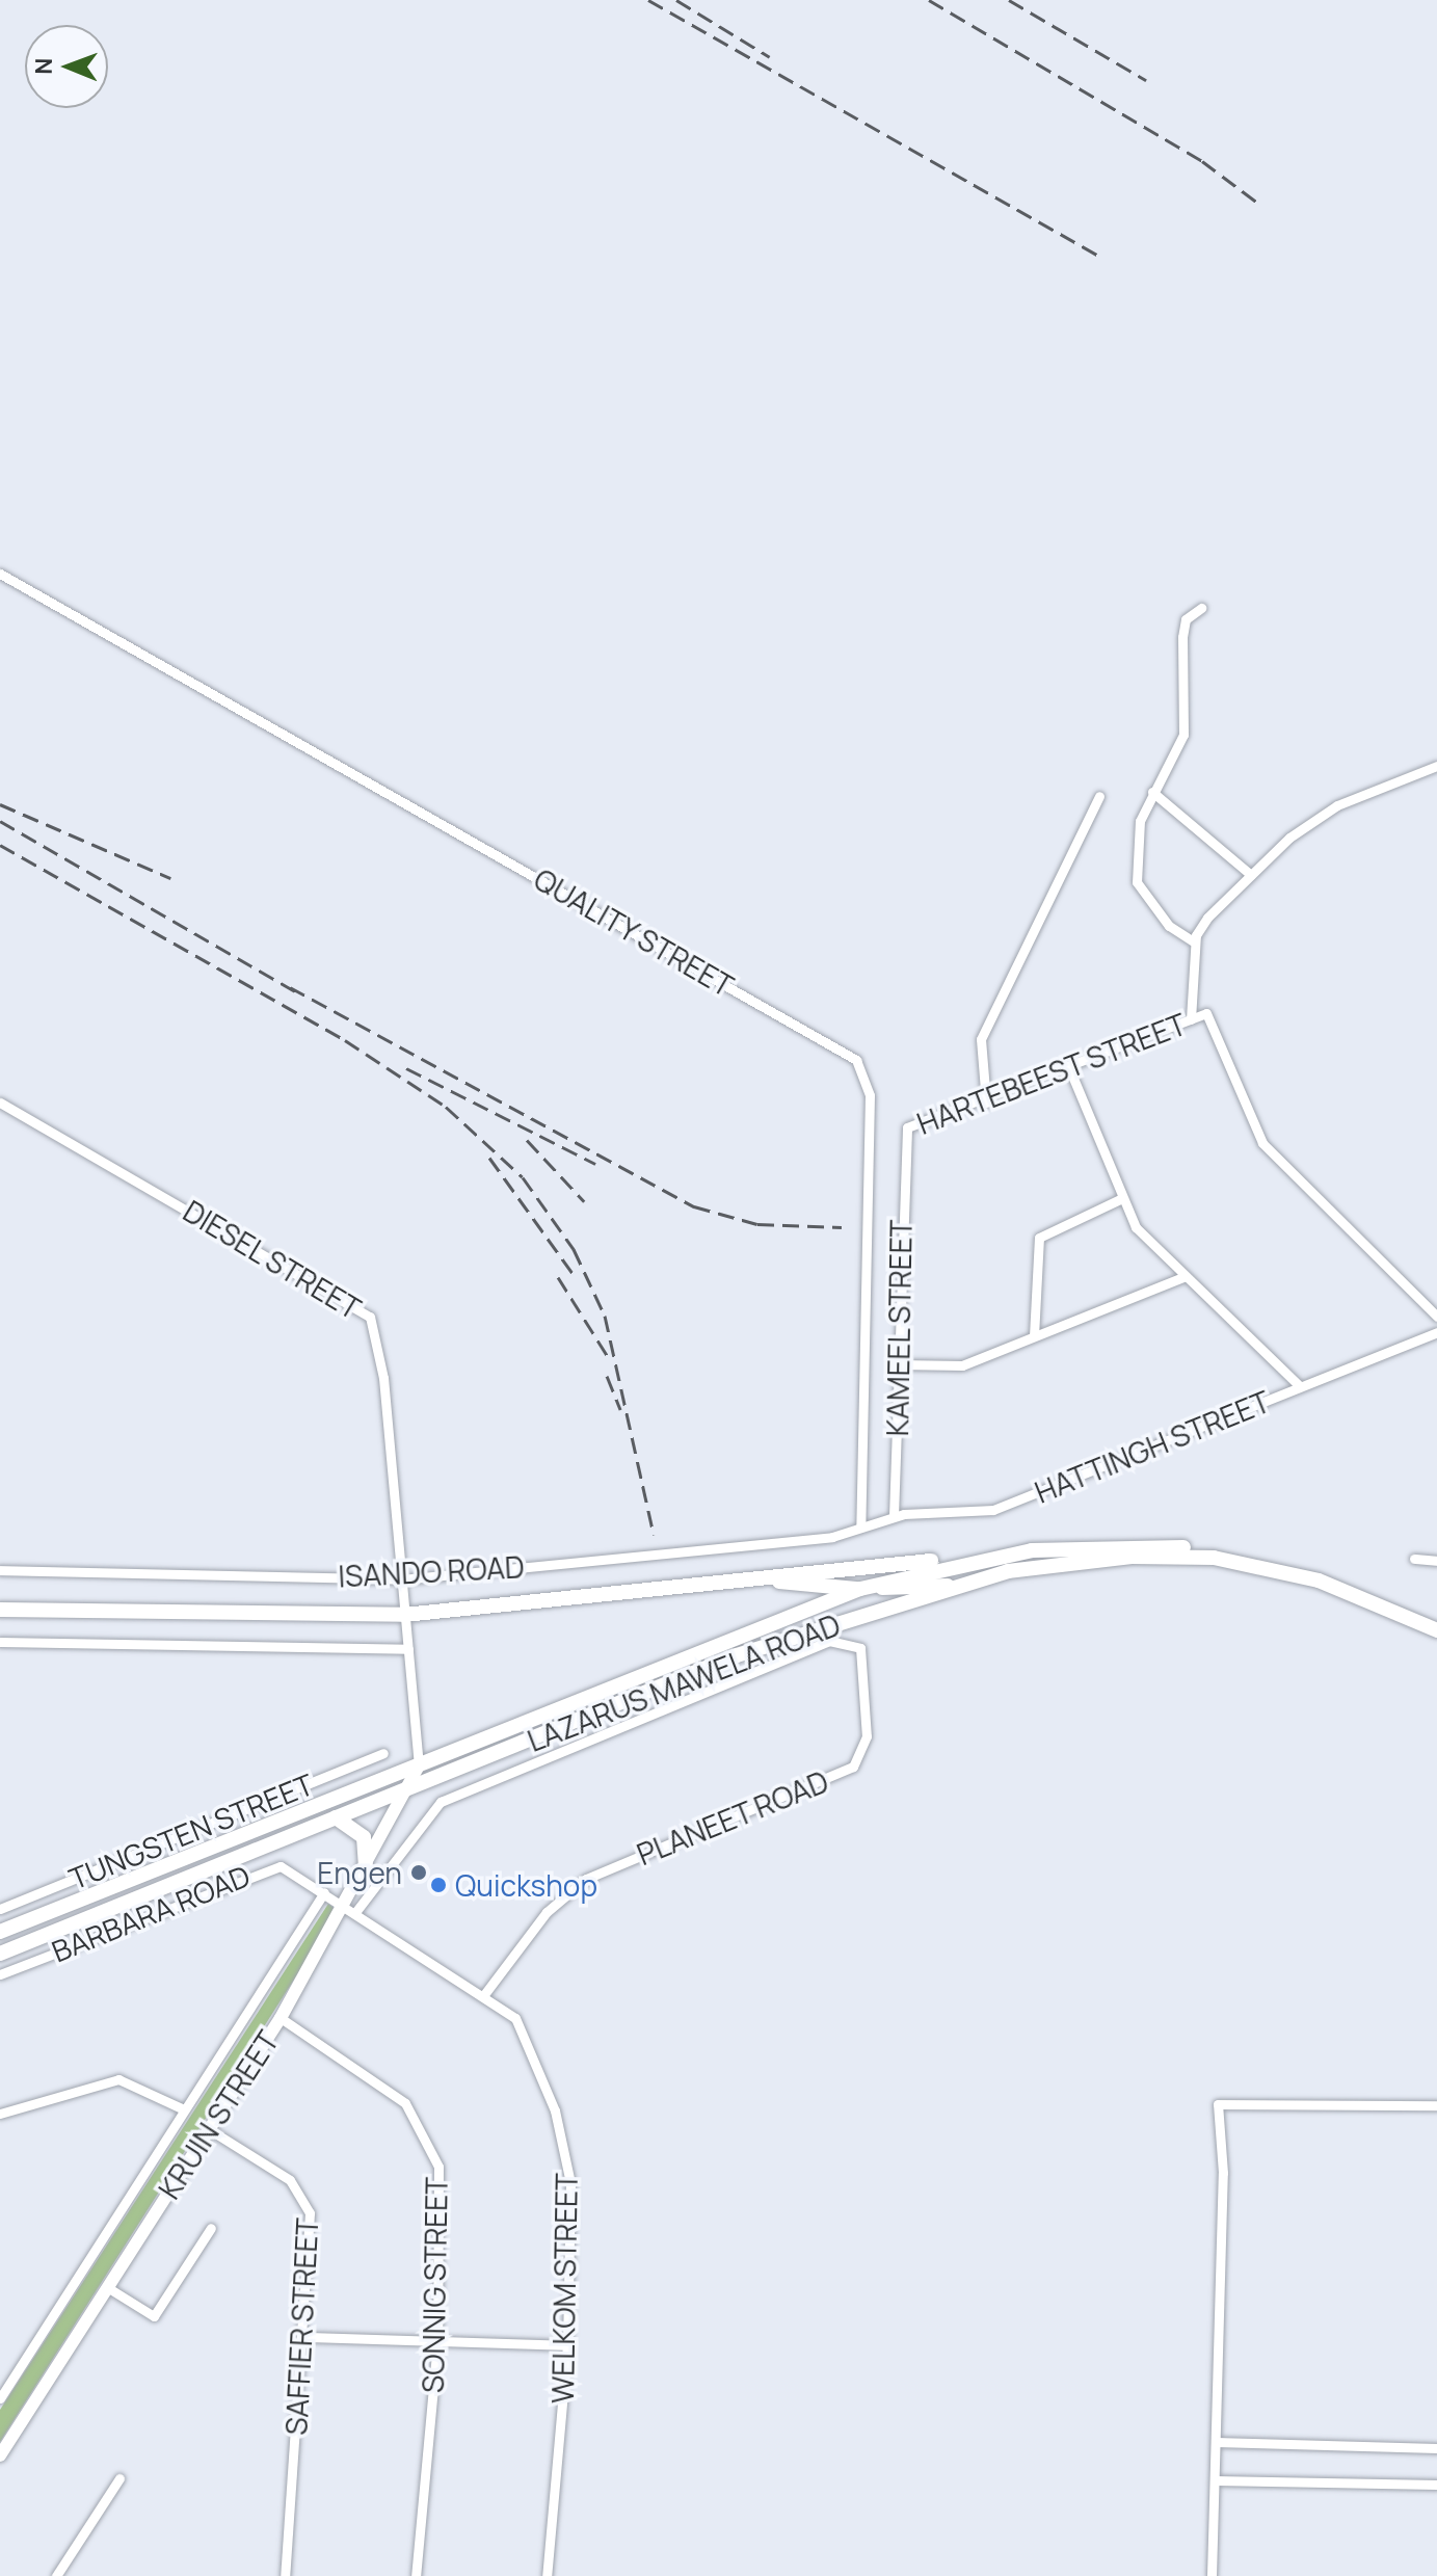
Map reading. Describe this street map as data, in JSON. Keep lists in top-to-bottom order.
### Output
{
  "streets": {
    "main road": ["ISANDO ROAD", "LAZARUS MAWELA ROAD", "KRUIN STREET"],
    "street": [
      "QUALITY STREET",
      "HARTEBEEST STREET",
      "DIESEL STREET",
      "KAMEEL STREET",
      "HATTINGH STREET",
      "PLANEET ROAD",
      "TUNGSTEN STREET",
      "BARBARA ROAD",
      "SONNIG STREET",
      "WELKOM STREET",
      "SAFFIER STREET"
    ]
  },
  "crossings": [
    ["QUALITY STREET", "HATTINGH STREET"],
    ["QUALITY STREET", "ISANDO ROAD"],
    ["HARTEBEEST STREET", "KAMEEL STREET"],
    ["DIESEL STREET", "ISANDO ROAD"],
    ["KAMEEL STREET", "HATTINGH STREET"],
    ["HATTINGH STREET", "ISANDO ROAD"],
    ["ISANDO ROAD", "LAZARUS MAWELA ROAD"],
    ["LAZARUS MAWELA ROAD", "KRUIN STREET"],
    ["PLANEET ROAD", "WELKOM STREET"],
    ["BARBARA ROAD", "KRUIN STREET"],
    ["BARBARA ROAD", "WELKOM STREET"],
    ["KRUIN STREET", "SONNIG STREET"],
    ["KRUIN STREET", "WELKOM STREET"],
    ["KRUIN STREET", "SAFFIER STREET"]
  ],
  "places": ["Engen", "Quickshop"],
  "north": "left"
}
